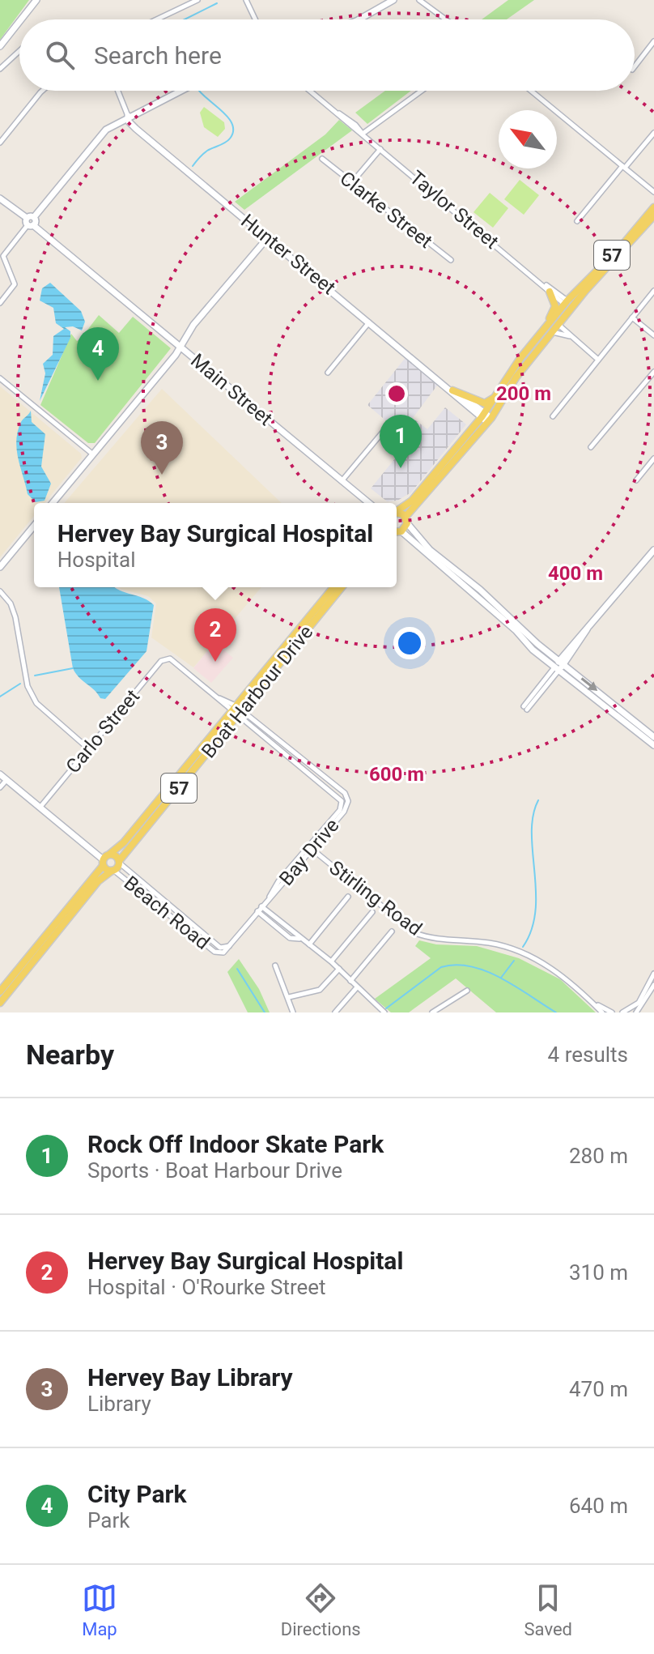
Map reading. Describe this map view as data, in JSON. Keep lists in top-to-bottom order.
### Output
{
  "streets": {
    "main road": ["57", "Boat Harbour Drive"],
    "street": [
      "Clarke Street",
      "Taylor Street",
      "Hunter Street",
      "Main Street",
      "Carlo Street",
      "Bay Drive",
      "Stirling Road",
      "Beach Road"
    ]
  },
  "crossings": [
    ["Taylor Street", "57"],
    ["Hunter Street", "57"],
    ["57", "Boat Harbour Drive"],
    ["57", "Beach Road"],
    ["Boat Harbour Drive", "Carlo Street"],
    ["Boat Harbour Drive", "Beach Road"],
    ["Bay Drive", "Stirling Road"],
    ["Bay Drive", "Beach Road"]
  ],
  "north": "top left",
  "page": {
    "search": "Search here",
    "pins": [
      "4",
      "1",
      "3",
      "2"
    ],
    "popup": ["Hervey Bay Surgical Hospital", "Hospital"],
    "heading": ["Nearby", "4 results"],
    "list": [
      {
        "mark": "1",
        "name": "Rock Off Indoor Skate Park",
        "note": "Sports · Boat Harbour Drive",
        "value": "280 m"
      },
      {
        "mark": "2",
        "name": "Hervey Bay Surgical Hospital",
        "note": "Hospital · O'Rourke Street",
        "value": "310 m"
      },
      {
        "mark": "3",
        "name": "Hervey Bay Library",
        "note": "Library",
        "value": "470 m"
      },
      {
        "mark": "4",
        "name": "City Park",
        "note": "Park",
        "value": "640 m"
      }
    ],
    "nav": ["Map", "Directions", "Saved"]
  },
  "rings": ["200 m", "400 m", "600 m"]
}
